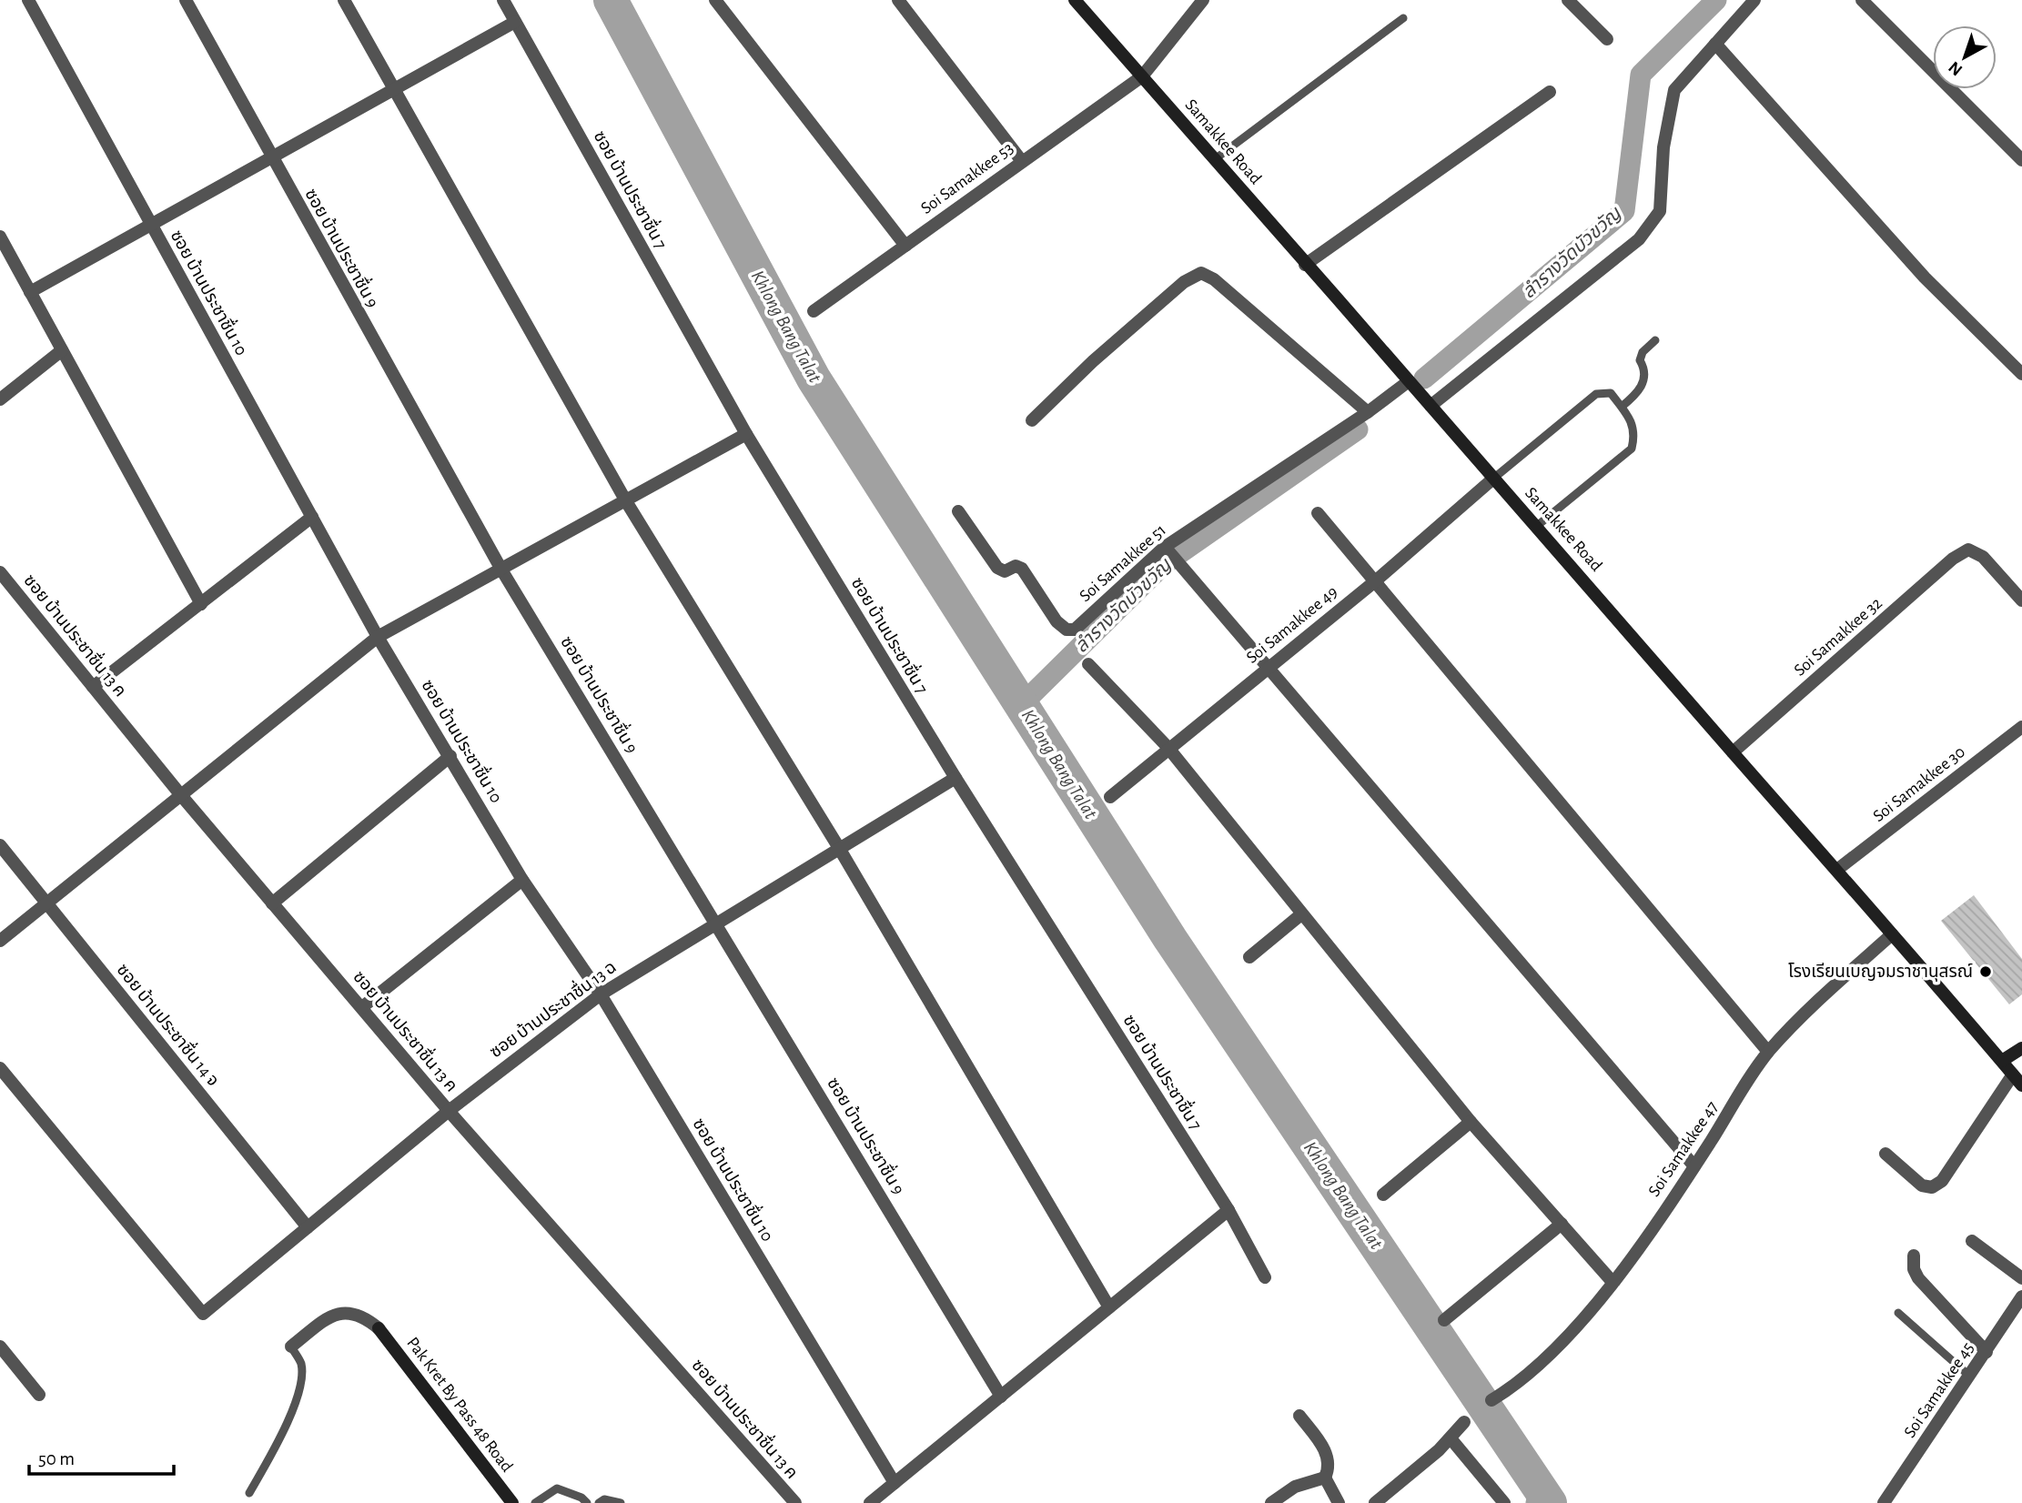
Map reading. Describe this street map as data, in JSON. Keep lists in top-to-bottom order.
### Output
{
  "streets": {
    "main road": ["Samakkee Road", "Pak Kret By Pass 48 Road"],
    "street": [
      "Soi Samakkee 53",
      "ซอย บ้านประชาชื่น 7",
      "ซอย บ้านประชาชื่น 9",
      "ซอย บ้านประชาชื่น 10",
      "Soi Samakkee 51",
      "Soi Samakkee 49",
      "ซอย บ้านประชาชื่น 13 ค",
      "Soi Samakkee 32",
      "Soi Samakkee 30",
      "ซอย บ้านประชาชื่น 13 ฉ",
      "ซอย บ้านประชาชื่น 14 จ",
      "Soi Samakkee 47",
      "Soi Samakkee 45"
    ]
  },
  "crossings": [
    ["Samakkee Road", "Soi Samakkee 53"],
    ["Samakkee Road", "Soi Samakkee 51"],
    ["Samakkee Road", "Soi Samakkee 49"],
    ["Samakkee Road", "Soi Samakkee 32"],
    ["Samakkee Road", "Soi Samakkee 30"],
    ["Samakkee Road", "Soi Samakkee 47"],
    ["ซอย บ้านประชาชื่น 7", "ซอย บ้านประชาชื่น 13 ฉ"],
    ["ซอย บ้านประชาชื่น 9", "ซอย บ้านประชาชื่น 13 ฉ"],
    ["ซอย บ้านประชาชื่น 10", "ซอย บ้านประชาชื่น 13 ฉ"],
    ["ซอย บ้านประชาชื่น 13 ค", "ซอย บ้านประชาชื่น 13 ฉ"],
    ["ซอย บ้านประชาชื่น 13 ฉ", "ซอย บ้านประชาชื่น 14 จ"]
  ],
  "water": ["ลำรางวัดบัวขวัญ", "Khlong Bang Talat"],
  "places": ["โรงเรียนเบญจมราชานุสรณ์"],
  "scale_bar": "50 m",
  "north": "bottom left"
}
